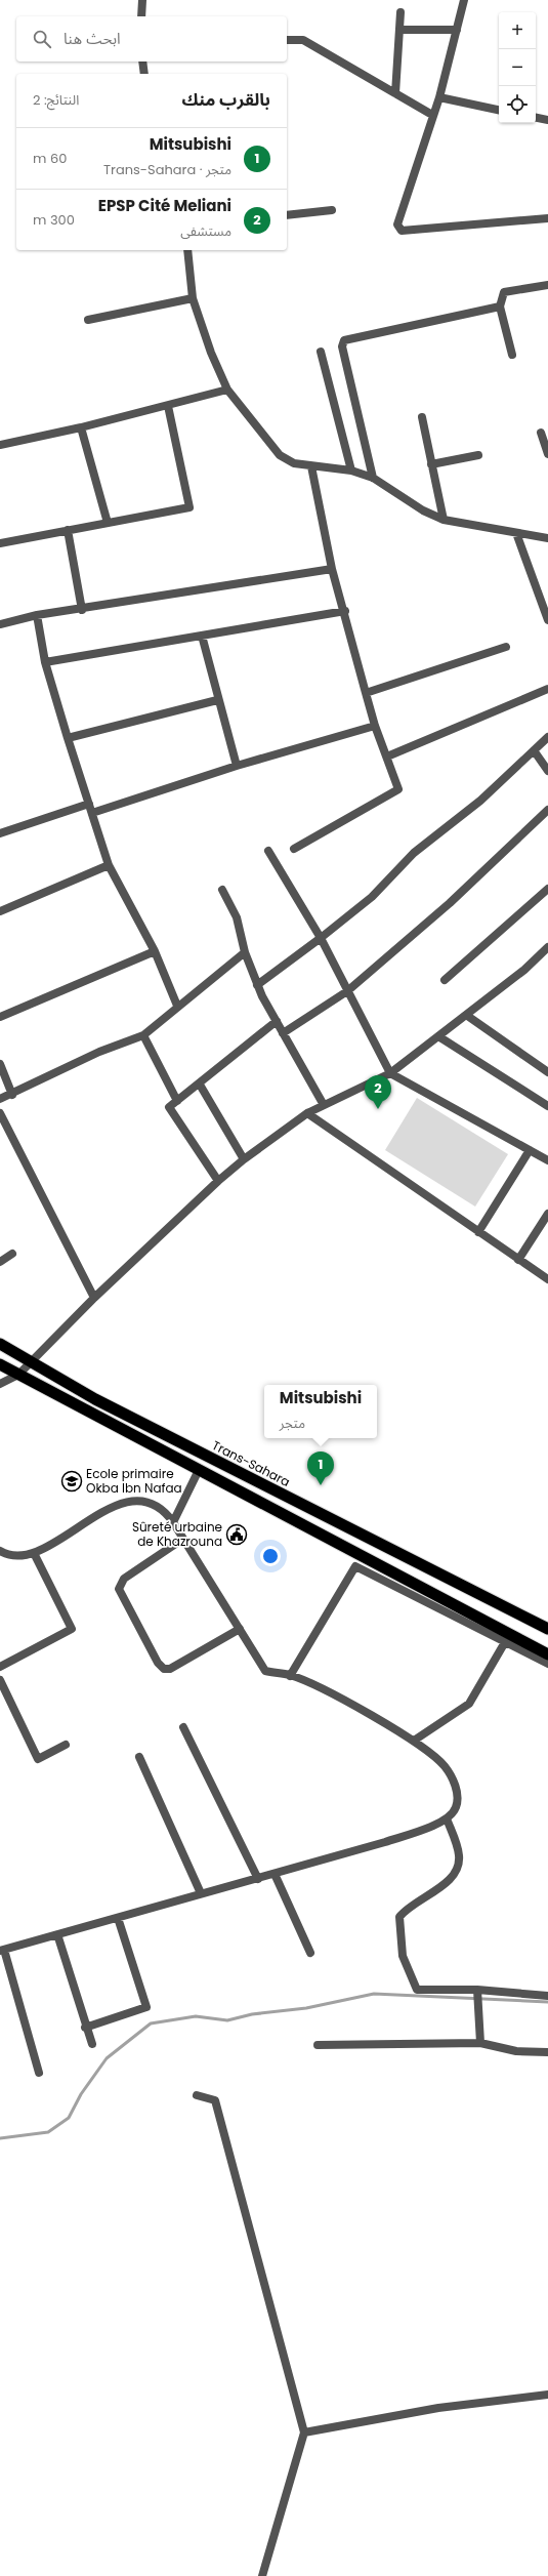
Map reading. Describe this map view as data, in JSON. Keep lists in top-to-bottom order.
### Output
{
  "streets": {
    "highway": ["Trans-Sahara"]
  },
  "places": {
    "school or university": ["Ecole primaire Okba Ibn Nafaa"],
    "public building": ["Sûreté urbaine de Khazrouna"]
  },
  "page": {
    "map_buttons": ["+", "−"],
    "search": "ابحث هنا",
    "heading": ["بالقرب منك", "النتائج: 2"],
    "list": [
      {
        "mark": "1",
        "name": "Mitsubishi",
        "note": "متجر · Trans-Sahara",
        "value": "60 m"
      },
      {
        "mark": "2",
        "name": "EPSP Cité Meliani",
        "note": "مستشفى",
        "value": "300 m"
      }
    ],
    "pins": ["2", "1"],
    "popup": ["Mitsubishi", "متجر"]
  }
}
